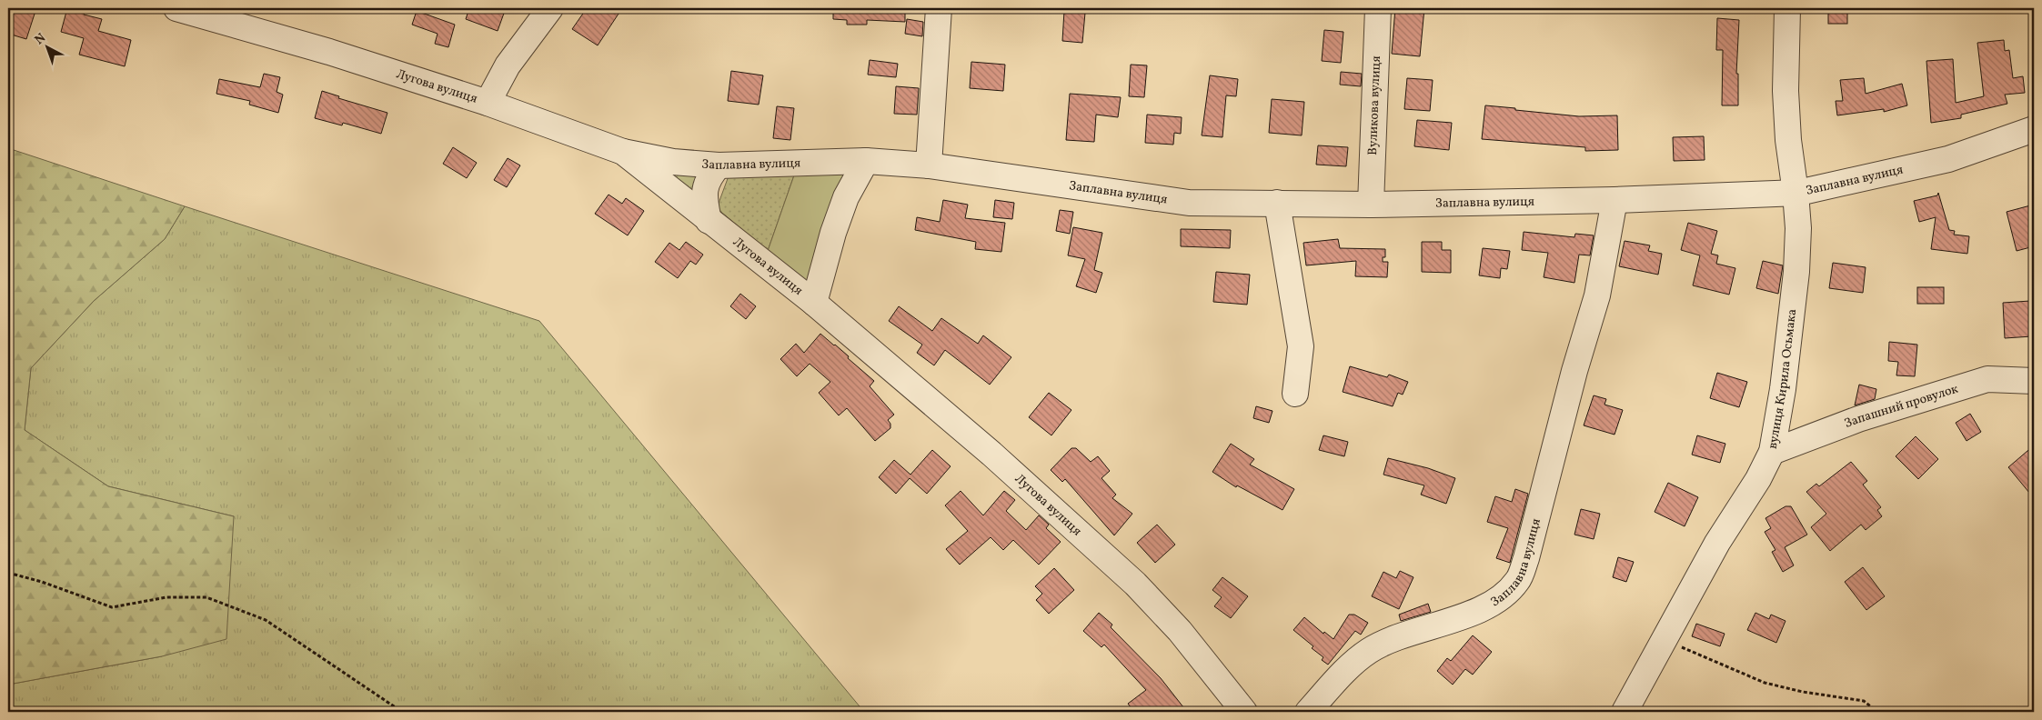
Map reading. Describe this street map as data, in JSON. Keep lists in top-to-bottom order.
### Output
{
  "streets": {
    "street": [
      "Лугова вулиця",
      "Вуликова вулиця",
      "Заплавна вулиця",
      "вулиця Кирила Осьмака",
      "Запашний провулок"
    ]
  },
  "crossings": [
    ["Лугова вулиця", "Заплавна вулиця"],
    ["Вуликова вулиця", "Заплавна вулиця"],
    ["Заплавна вулиця", "вулиця Кирила Осьмака"],
    ["вулиця Кирила Осьмака", "Запашний провулок"]
  ],
  "north": "top left"
}
